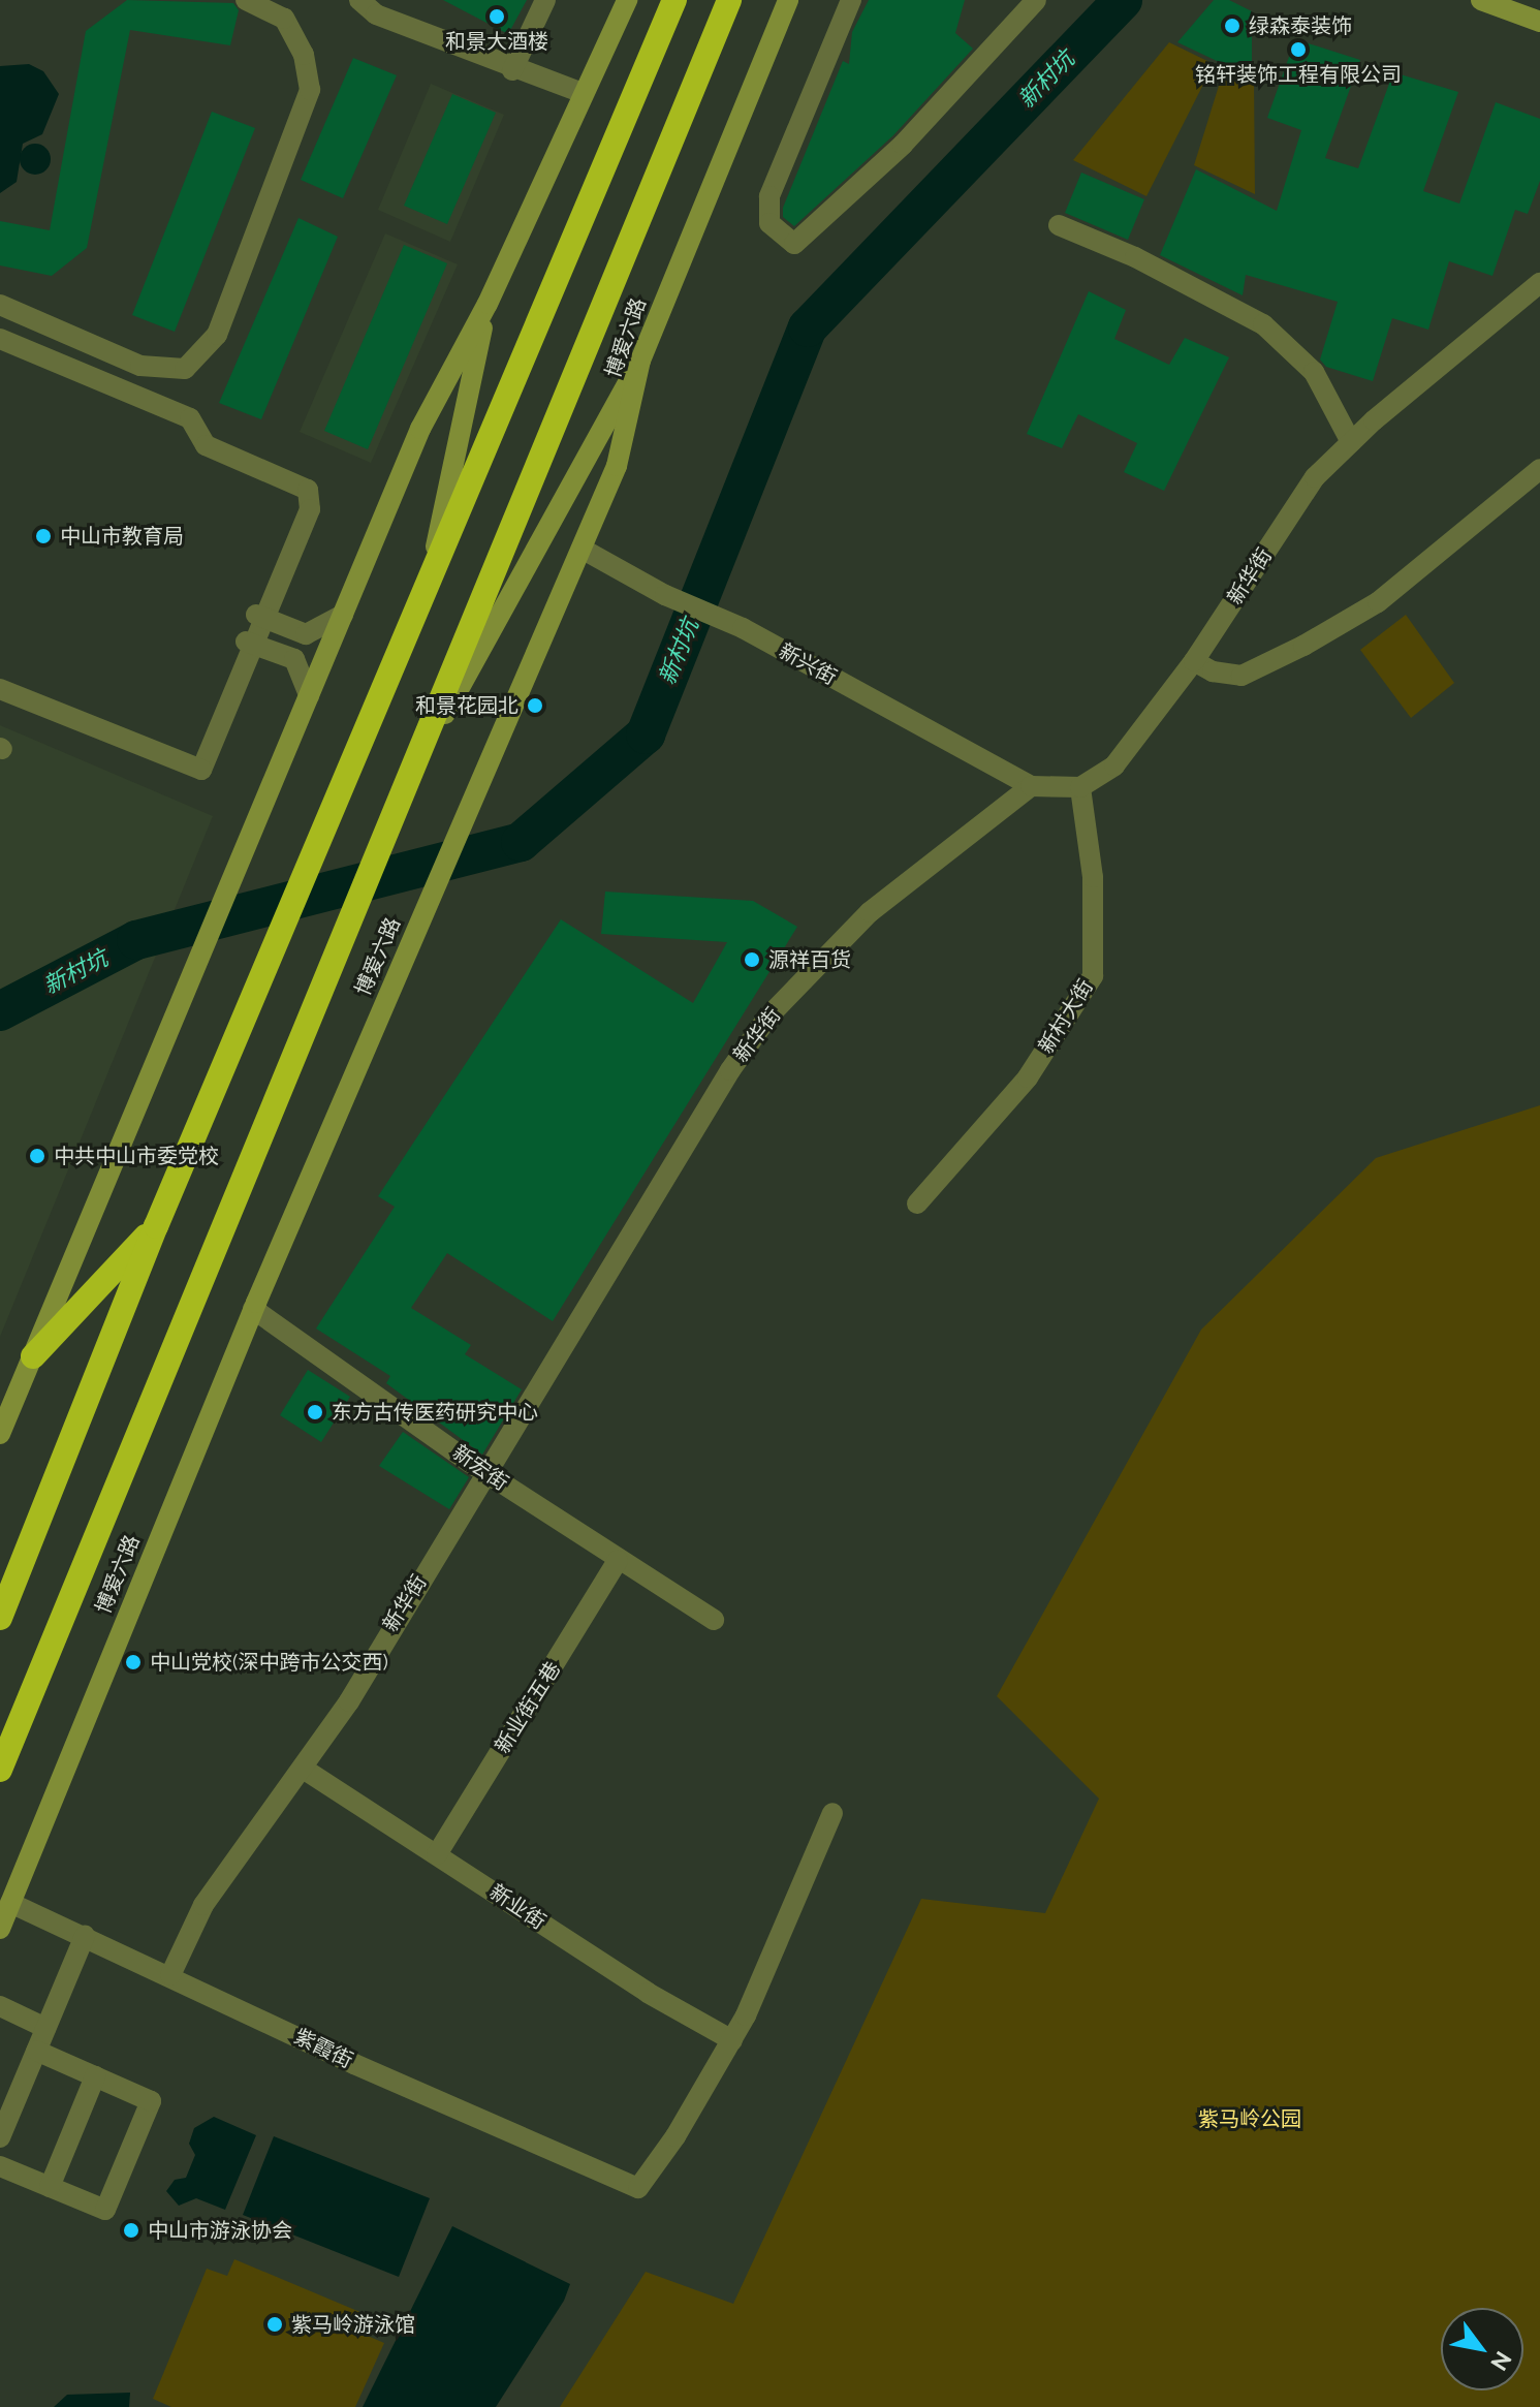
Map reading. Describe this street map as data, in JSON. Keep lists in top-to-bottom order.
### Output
{
  "streets": {
    "highway": ["博爱六路"],
    "street": [
      "新华街",
      "新兴街",
      "新村大街",
      "新宏街",
      "新业街五巷",
      "新业街",
      "紫霞街"
    ]
  },
  "crossings": [
    ["博爱六路", "新兴街"],
    ["博爱六路", "新宏街"],
    ["博爱六路", "紫霞街"],
    ["新华街", "新兴街"],
    ["新华街", "新村大街"],
    ["新华街", "新宏街"],
    ["新华街", "新业街"],
    ["新华街", "紫霞街"],
    ["新宏街", "新业街五巷"],
    ["新业街五巷", "新业街"],
    ["新业街", "紫霞街"]
  ],
  "water": ["新村坑"],
  "parks": ["紫马岭公园"],
  "places": [
    "和景大酒楼",
    "绿森泰装饰",
    "铭轩装饰工程有限公司",
    "中山市教育局",
    "和景花园北",
    "源祥百货",
    "中共中山市委党校",
    "东方古传医药研究中心",
    "中山党校(深中跨市公交西)",
    "中山市游泳协会",
    "紫马岭游泳馆"
  ],
  "north": "bottom right"
}
